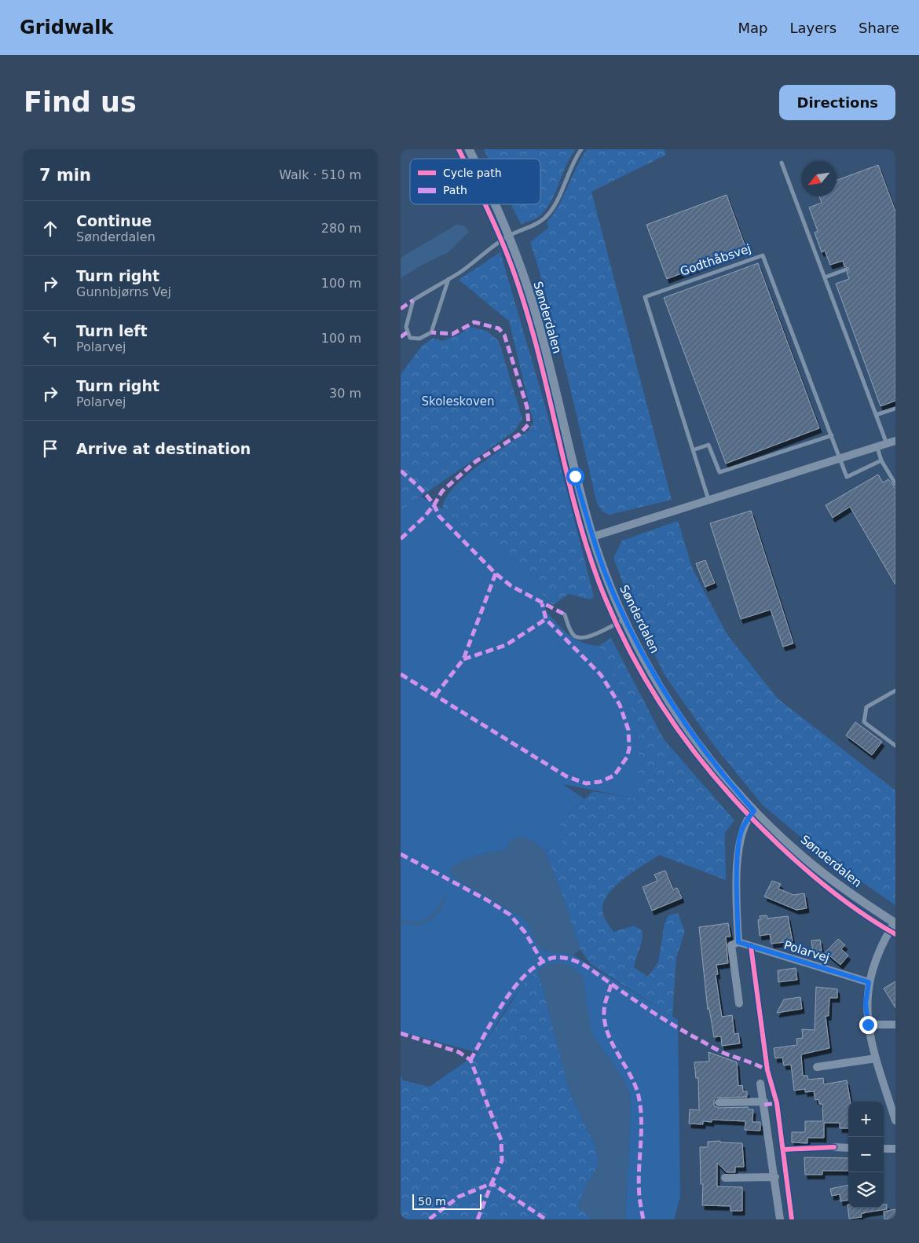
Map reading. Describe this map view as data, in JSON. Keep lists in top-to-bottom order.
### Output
{
  "streets": {
    "street": ["Sønderdalen", "Polarvej"],
    "lane": ["Godthåbsvej"]
  },
  "parks": ["Skoleskoven"],
  "legend": ["Cycle path", "Path"],
  "scale_bar": "50 m",
  "north": "bottom left",
  "page": {
    "header": "Gridwalk",
    "nav": ["Map", "Layers", "Share"],
    "buttons": "Directions",
    "title": "Find us",
    "heading": ["7 min", "Walk · 510 m"],
    "list": [
      ["Continue", "Sønderdalen", "280 m"],
      ["Turn right", "Gunnbjørns Vej", "100 m"],
      ["Turn left", "Polarvej", "100 m"],
      ["Turn right", "Polarvej", "30 m"],
      "Arrive at destination"
    ],
    "map_buttons": ["+", "−"],
    "scale": "50 m"
  }
}
